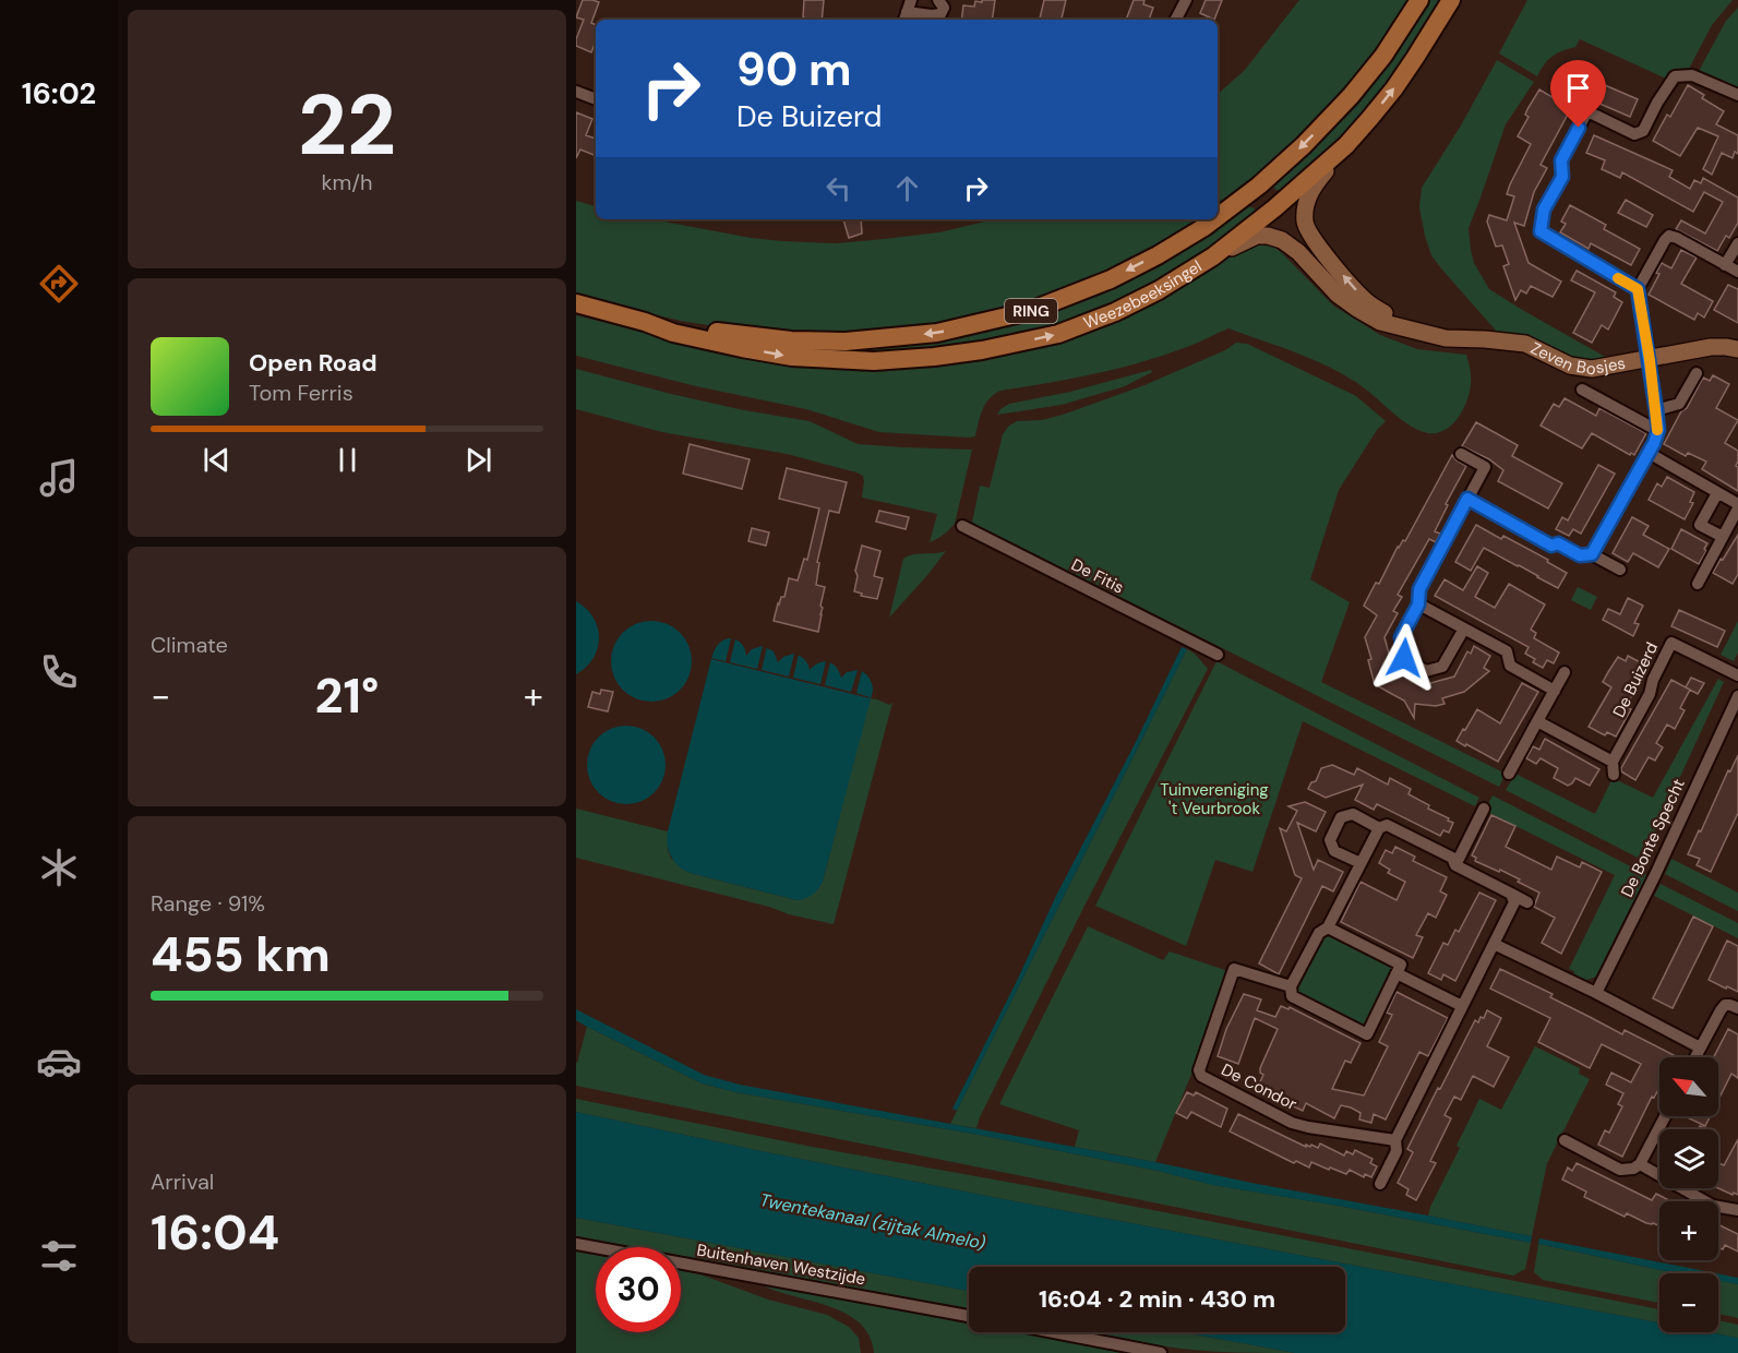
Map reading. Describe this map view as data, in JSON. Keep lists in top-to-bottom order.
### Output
{
  "streets": {
    "main road": ["Weezebeeksingel", "RING"],
    "street": [
      "Zeven Bosjes",
      "De Fitis",
      "De Buizerd",
      "De Bonte Specht",
      "De Condor",
      "Buitenhaven Westzijde"
    ]
  },
  "crossings": [
    ["Weezebeeksingel", "Zeven Bosjes"]
  ],
  "water": ["Twentekanaal (zijtak Almelo)"],
  "parks": ["Tuinvereniging 't Veurbrook"],
  "north": "top left",
  "page": {
    "tabs": "16:02",
    "tile": [
      ["22", "km/h"],
      "Climate",
      ["Range · 91%", "455 km"],
      ["Arrival", "16:04"]
    ],
    "turn": ["90 m", "De Buizerd"],
    "song": ["Open Road", "Tom Ferris"],
    "heat": ["−", "21°", "+"],
    "map_buttons": ["+", "−"],
    "limit": "30",
    "trip": "16:04 · 2 min · 430 m"
  }
}
